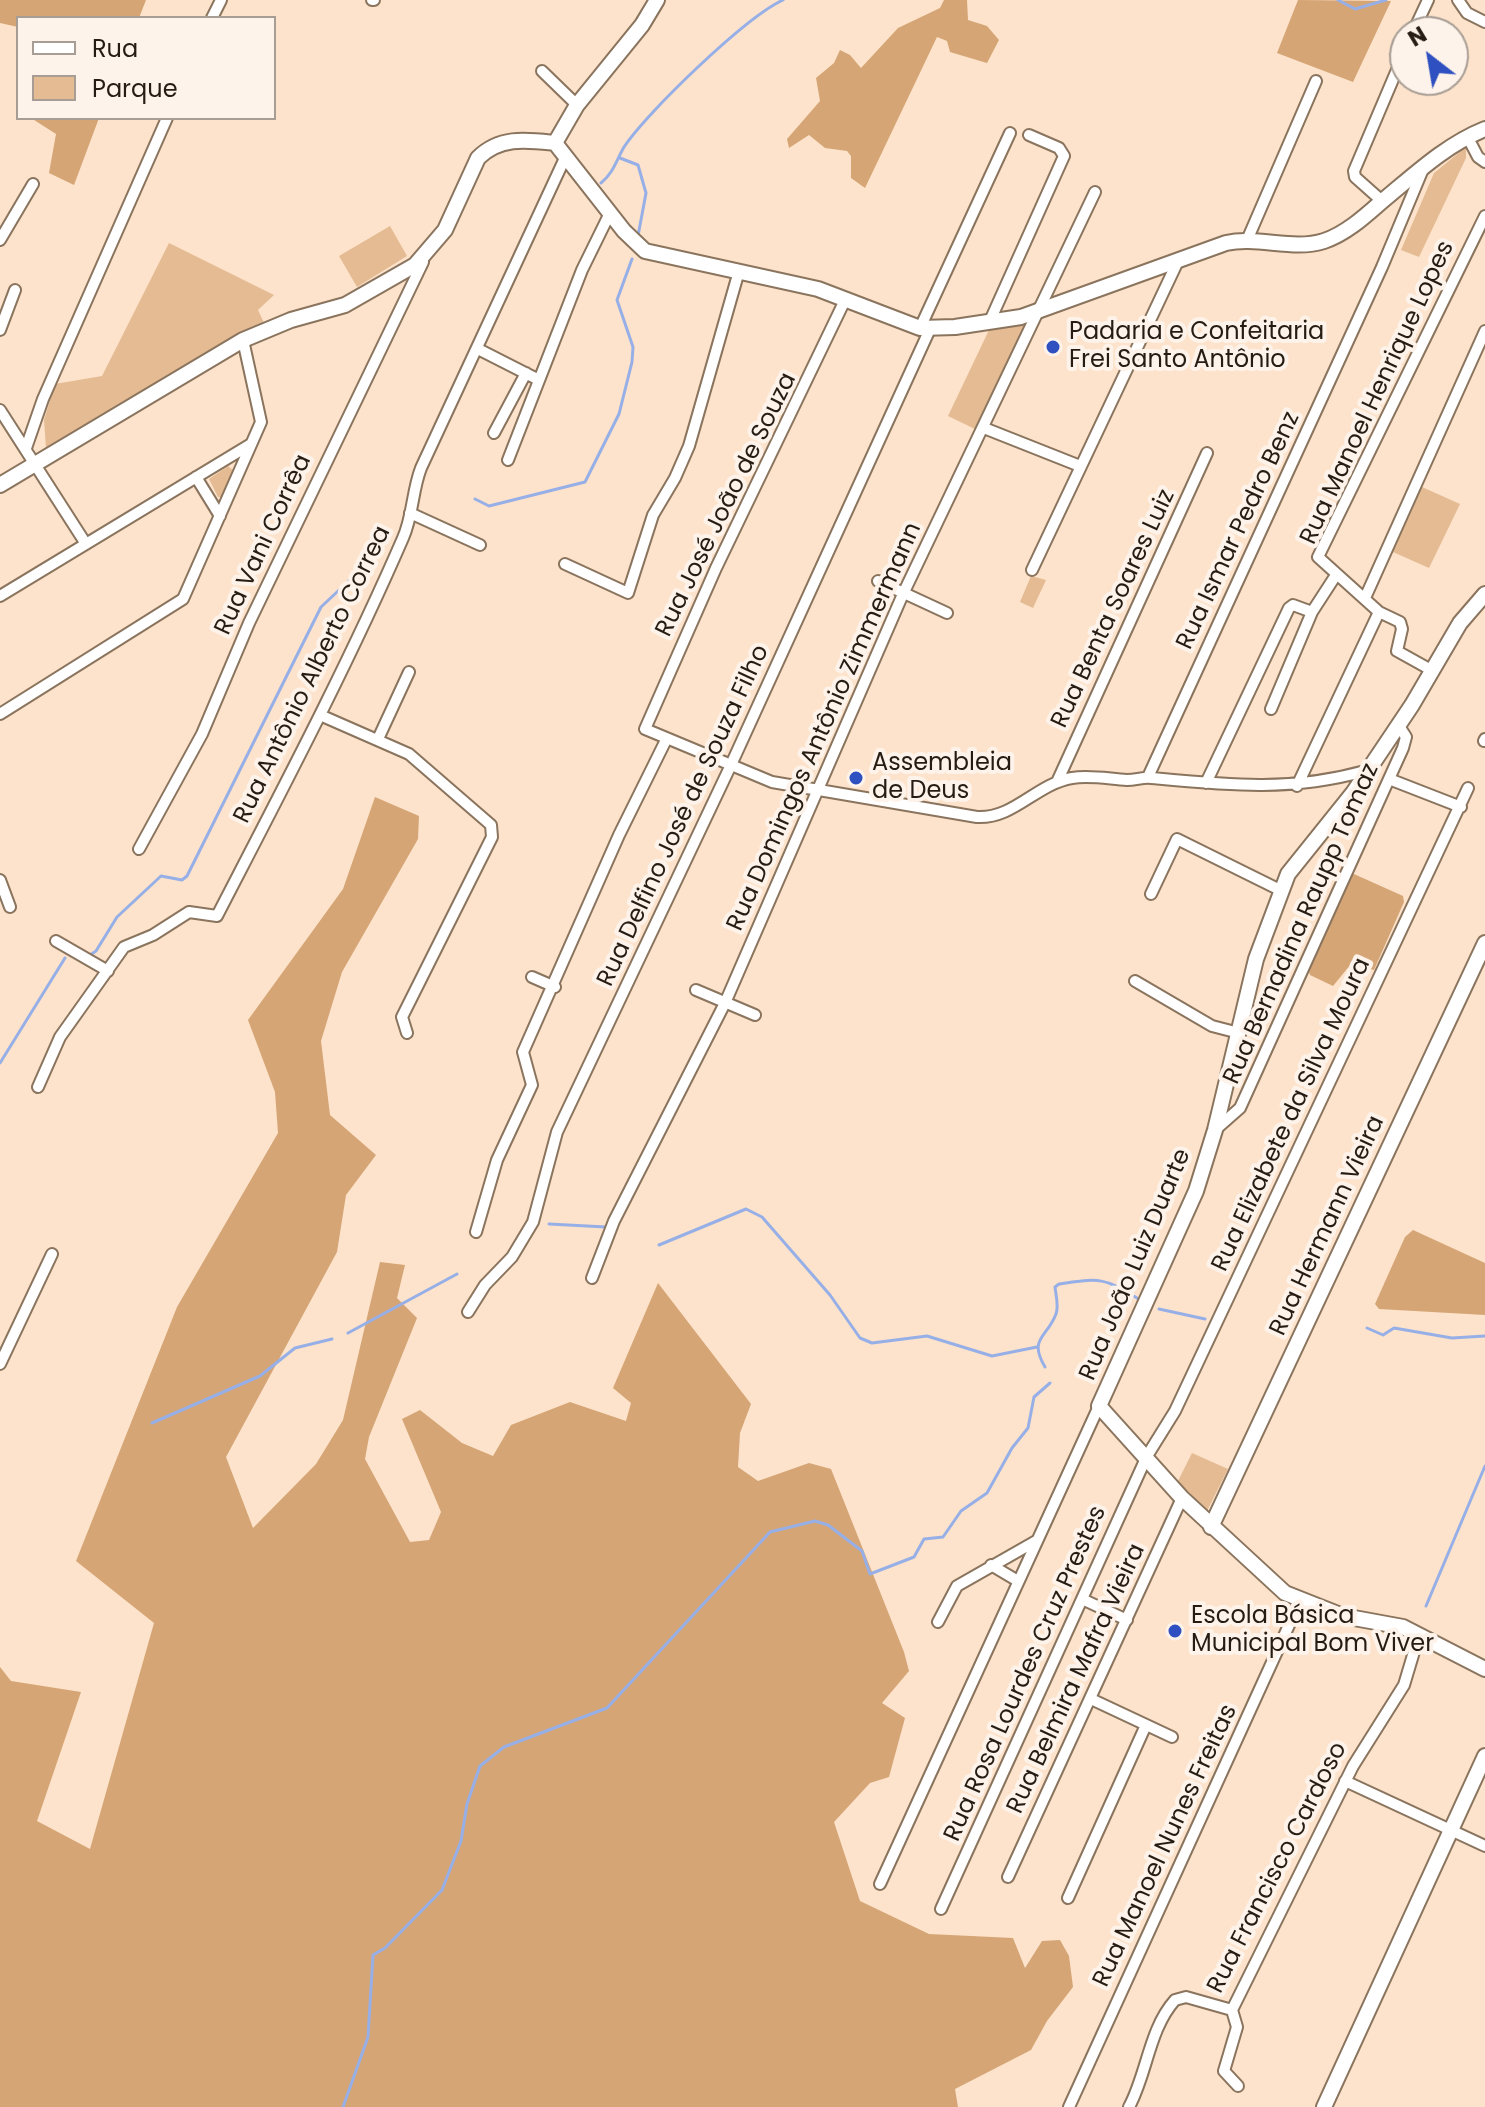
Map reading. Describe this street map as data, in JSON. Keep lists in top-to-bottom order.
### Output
{
  "streets": {
    "street": [
      "Rua Manoel Henrique Lopes",
      "Rua José João de Souza",
      "Rua Ismar Pedro Benz",
      "Rua Vani Corrêa",
      "Rua Benta Soares Luiz",
      "Rua Antônio Alberto Correa",
      "Rua Domingos Antônio Zimmermann",
      "Rua Delfino José de Souza Filho",
      "Rua Bernadina Raupp Tomaz",
      "Rua Elizabete da Silva Moura",
      "Rua Hermann Vieira",
      "Rua João Luiz Duarte",
      "Rua Rosa Lourdes Cruz Prestes",
      "Rua Belmira Mafra Vieira",
      "Rua Manoel Nunes Freitas",
      "Rua Francisco Cardoso"
    ]
  },
  "crossings": [
    ["Rua Manoel Henrique Lopes", "Rua João Luiz Duarte"],
    ["Rua Bernadina Raupp Tomaz", "Rua João Luiz Duarte"],
    ["Rua Elizabete da Silva Moura", "Rua Rosa Lourdes Cruz Prestes"]
  ],
  "places": ["Padaria e Confeitaria Frei Santo Antônio", "Assembleia de Deus", "Escola Básica Municipal Bom Viver"],
  "legend": ["Rua", "Parque"],
  "north": "top left"
}
